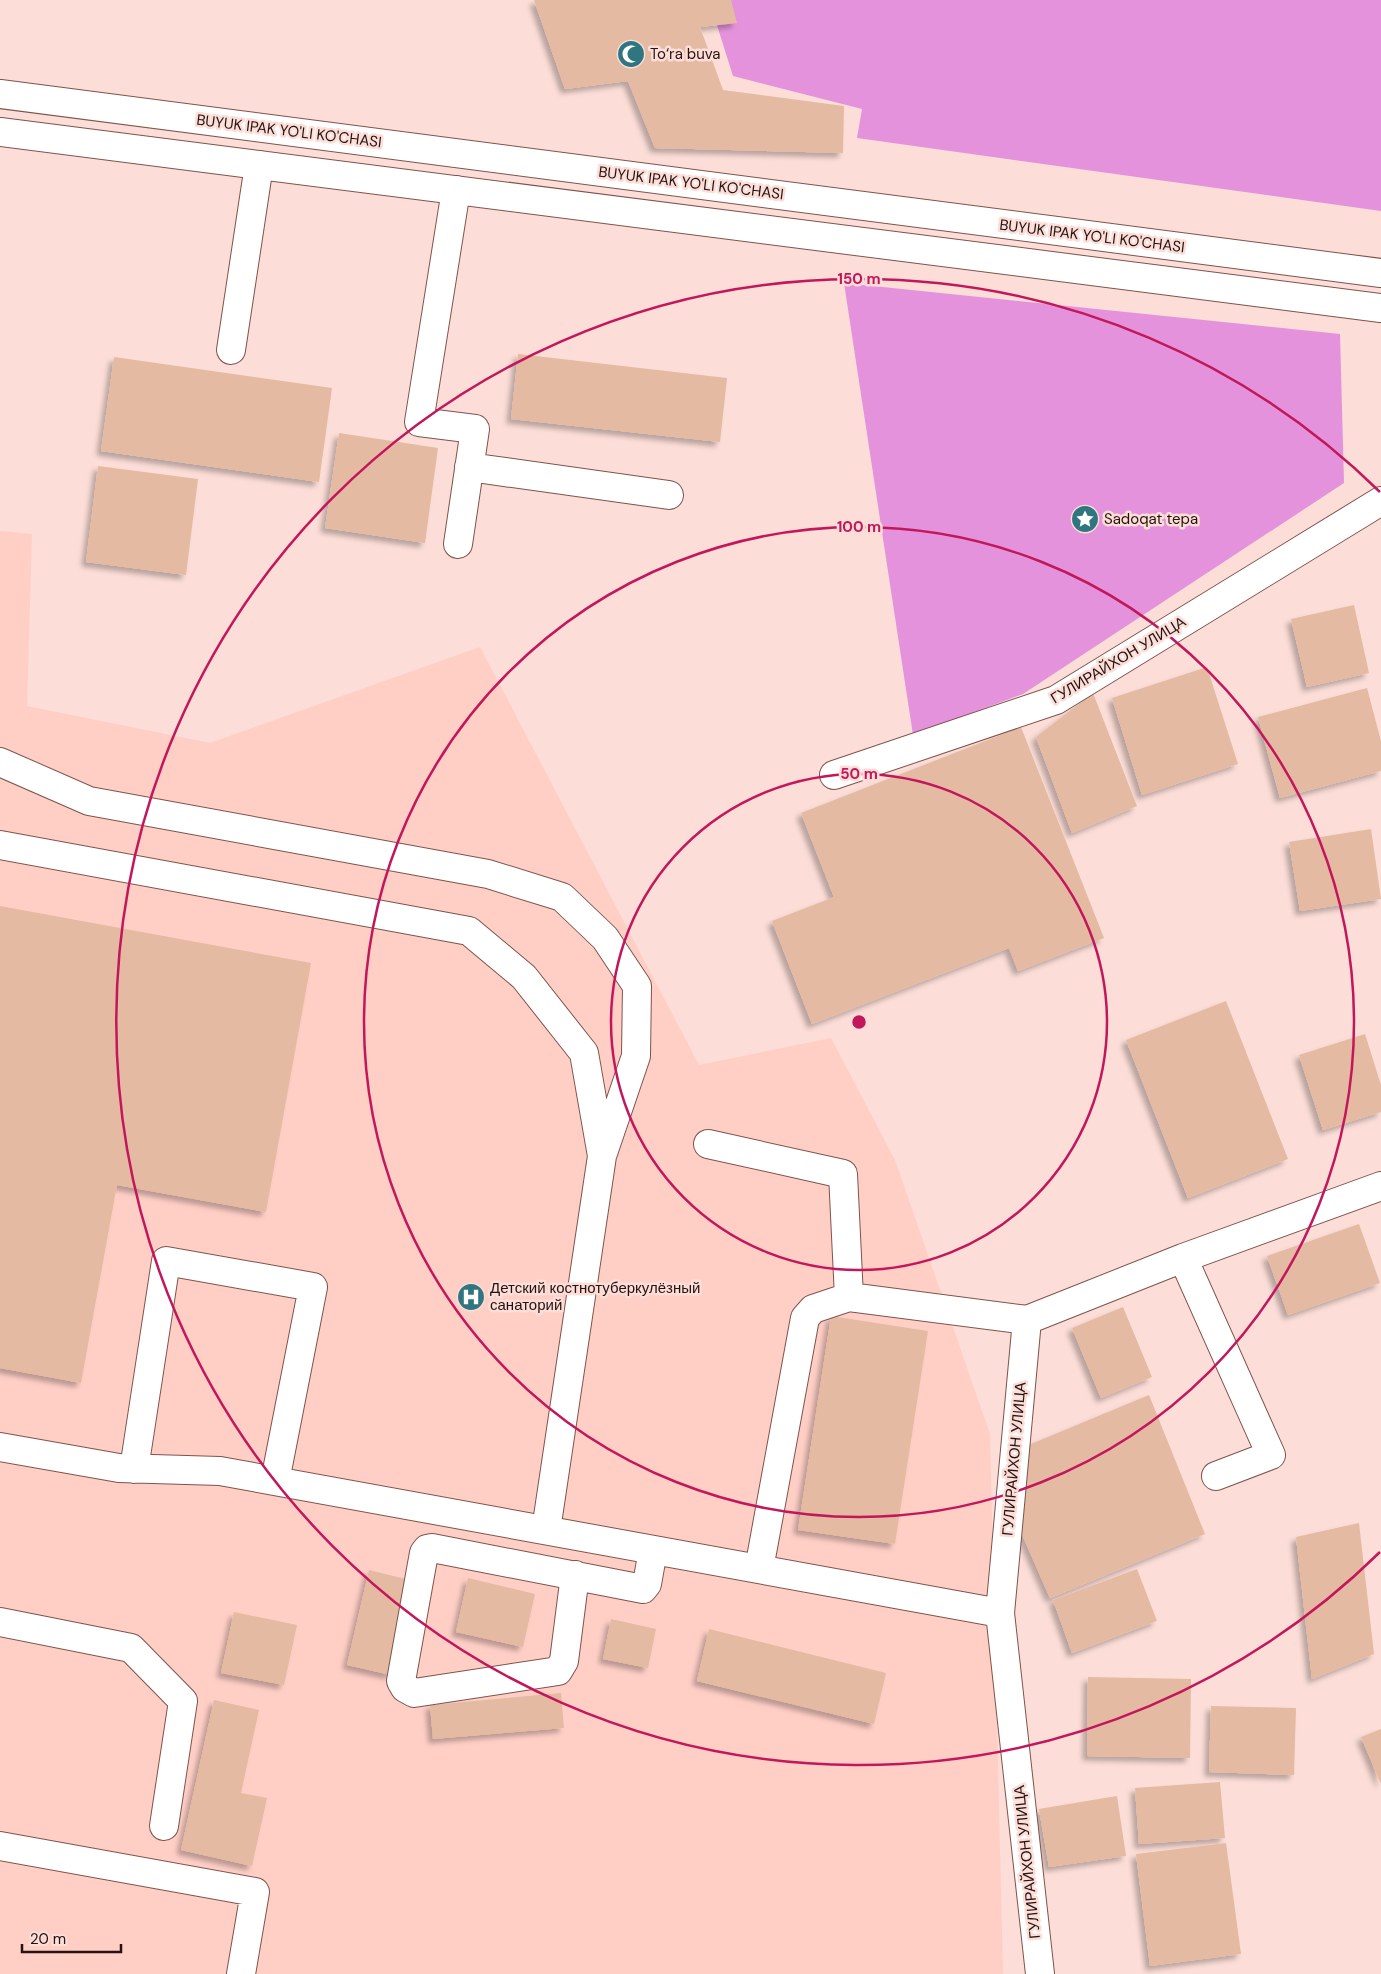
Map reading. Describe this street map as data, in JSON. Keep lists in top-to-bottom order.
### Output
{
  "streets": {
    "main road": ["BUYUK IPAK YO'LI KO'CHASI", "ГУЛИРАЙХОН УЛИЦА"]
  },
  "places": {
    "mosque": ["To‘ra buva"],
    "place": ["Sadoqat tepa"],
    "hospital": ["Детский костнотуберкулёзный санаторий"]
  },
  "scale_bar": "20 m",
  "rings": ["150 m", "100 m", "50 m"]
}
